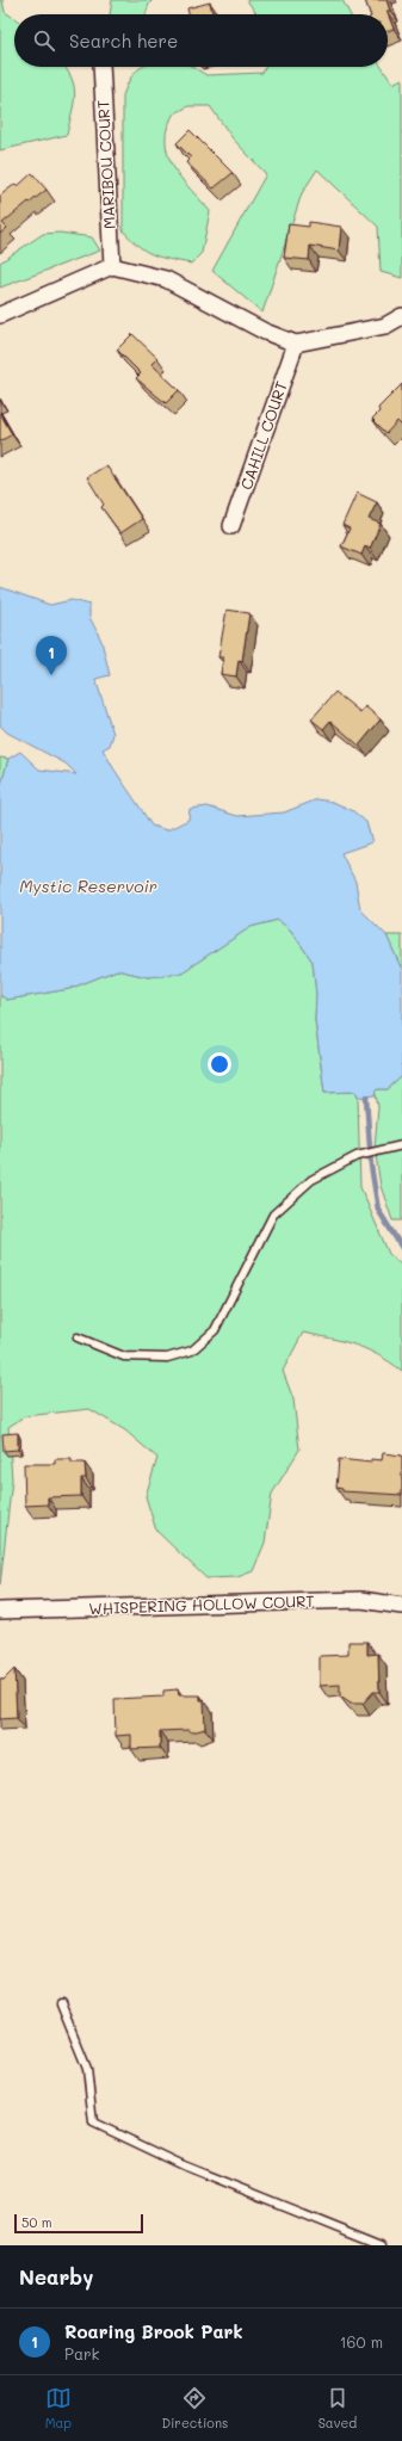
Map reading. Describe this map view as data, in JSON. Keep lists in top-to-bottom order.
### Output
{
  "streets": {
    "street": ["MARIBOU COURT", "CAHILL COURT", "WHISPERING HOLLOW COURT"]
  },
  "water": ["Mystic Reservoir"],
  "scale_bar": "50 m",
  "page": {
    "search": "Search here",
    "pins": "1",
    "scale": "50 m",
    "heading": "Nearby",
    "list": [
      {
        "mark": "1",
        "name": "Roaring Brook Park",
        "note": "Park",
        "value": "160 m"
      }
    ],
    "nav": ["Map", "Directions", "Saved"]
  }
}
